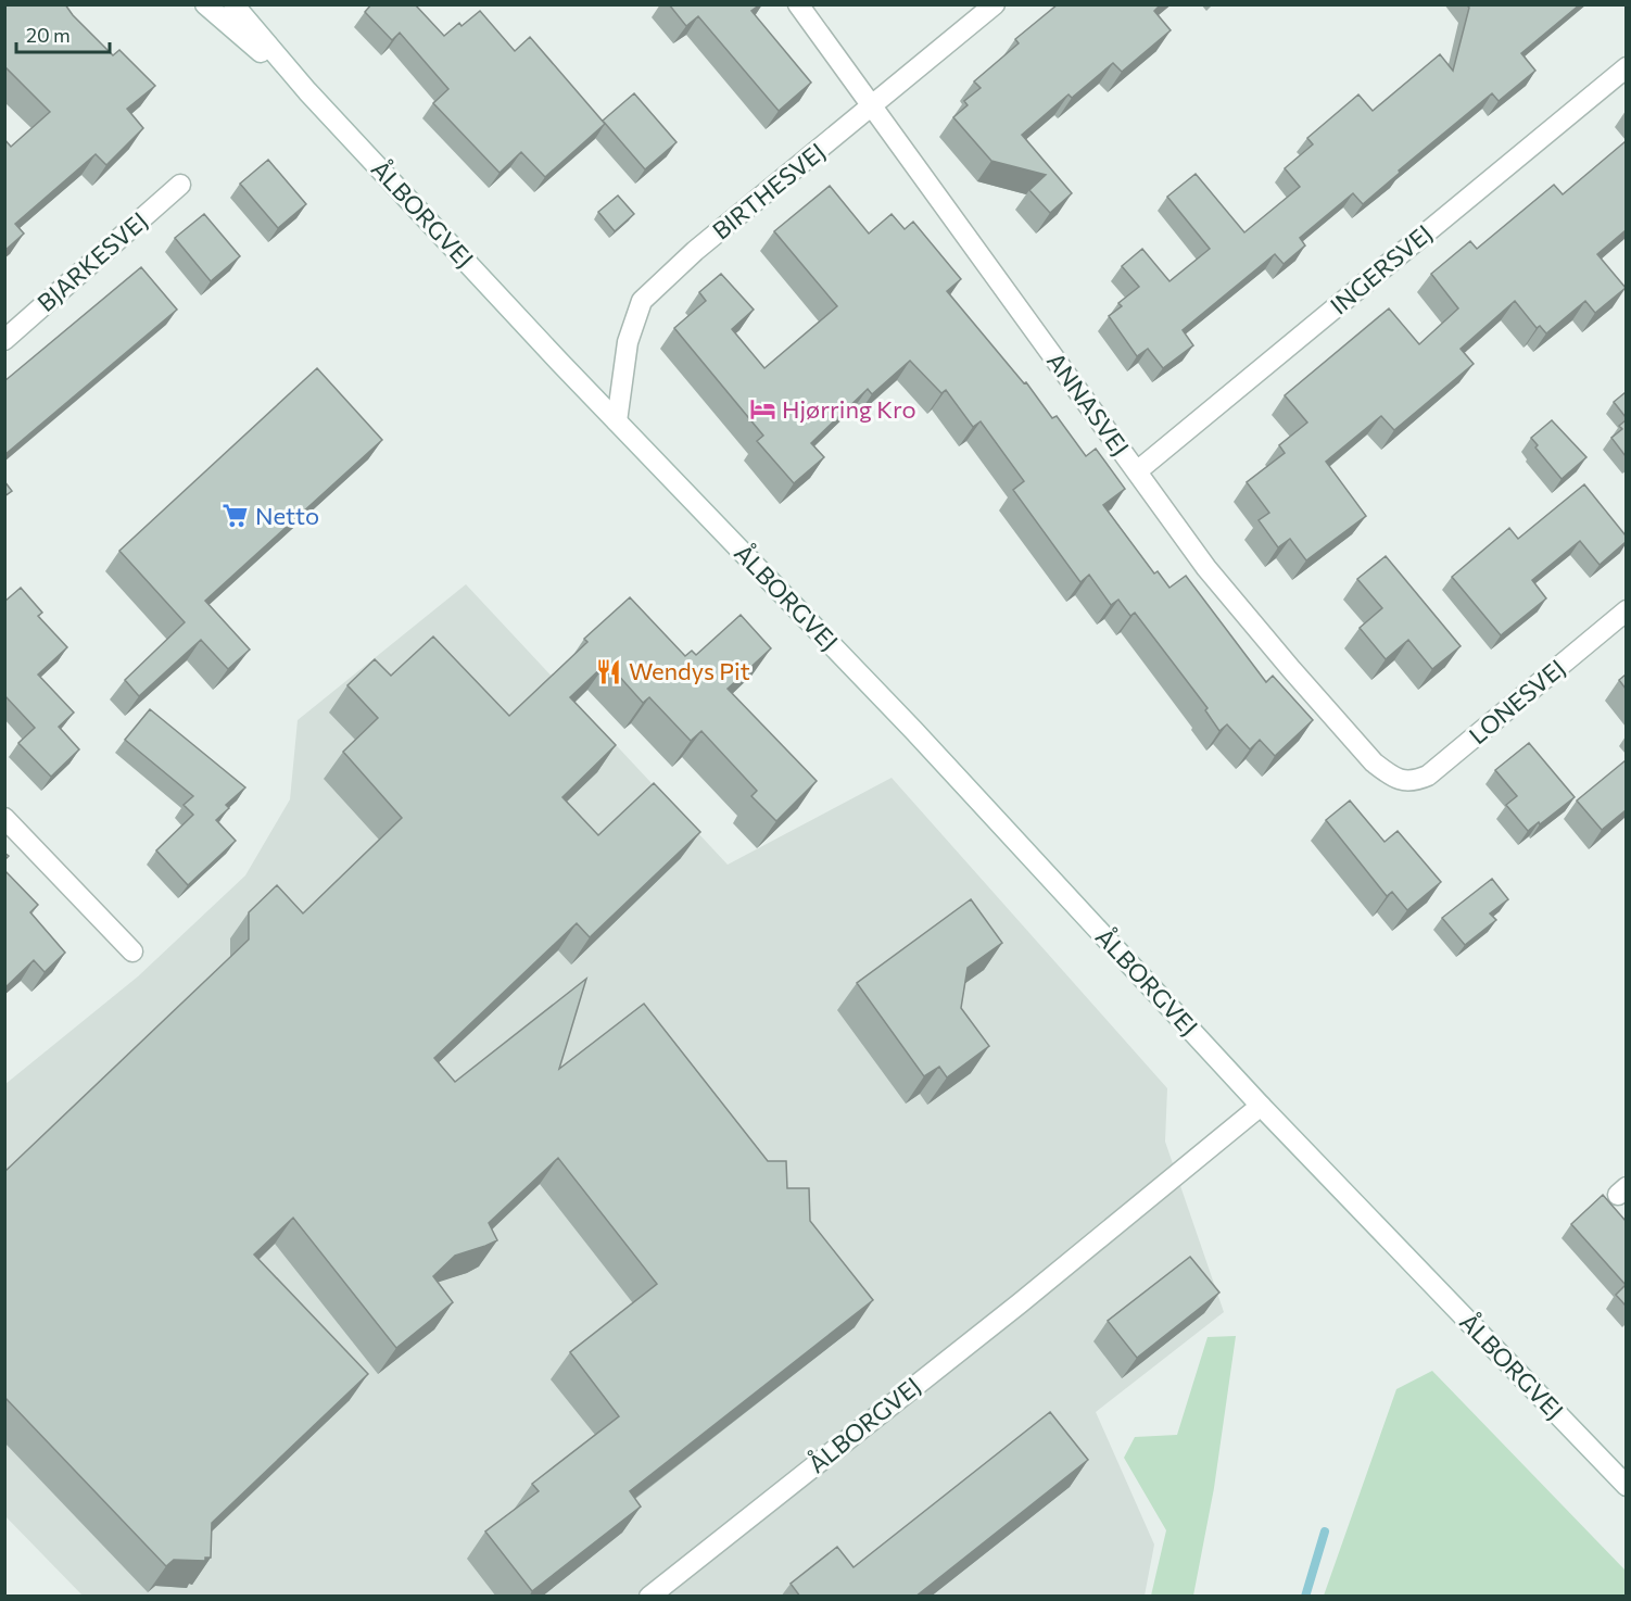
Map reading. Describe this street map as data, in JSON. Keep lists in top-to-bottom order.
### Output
{
  "streets": {
    "street": [
      "BIRTHESVEJ",
      "ÅLBORGVEJ",
      "BJARKESVEJ",
      "INGERSVEJ",
      "ANNASVEJ",
      "LONESVEJ"
    ]
  },
  "crossings": [
    ["BIRTHESVEJ", "ÅLBORGVEJ"],
    ["BIRTHESVEJ", "ANNASVEJ"],
    ["INGERSVEJ", "ANNASVEJ"],
    ["ANNASVEJ", "LONESVEJ"]
  ],
  "places": {
    "hotel": ["Hjørring Kro"],
    "supermarket": ["Netto"],
    "restaurant": ["Wendys Pit"]
  },
  "scale_bar": "20 m"
}
